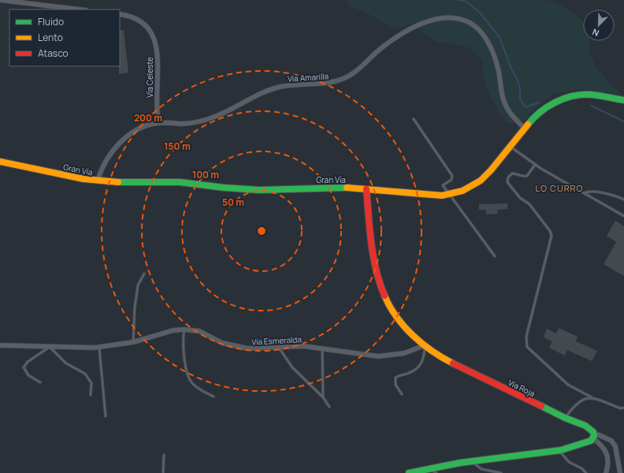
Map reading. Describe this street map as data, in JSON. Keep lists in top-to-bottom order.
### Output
{
  "streets": {
    "main road": ["Gran Vía", "Vía Roja"],
    "street": ["Vía Celeste", "Vía Amarilla", "Vía Esmeralda"]
  },
  "crossings": [
    ["Vía Celeste", "Vía Amarilla"],
    ["Vía Amarilla", "Gran Vía"],
    ["Gran Vía", "Vía Roja"],
    ["Vía Esmeralda", "Vía Roja"]
  ],
  "districts": ["LO CURRO"],
  "legend": ["Fluido", "Lento", "Atasco"],
  "north": "bottom left",
  "rings": [
    "200 m",
    "150 m",
    "100 m",
    "50 m"
  ]
}
